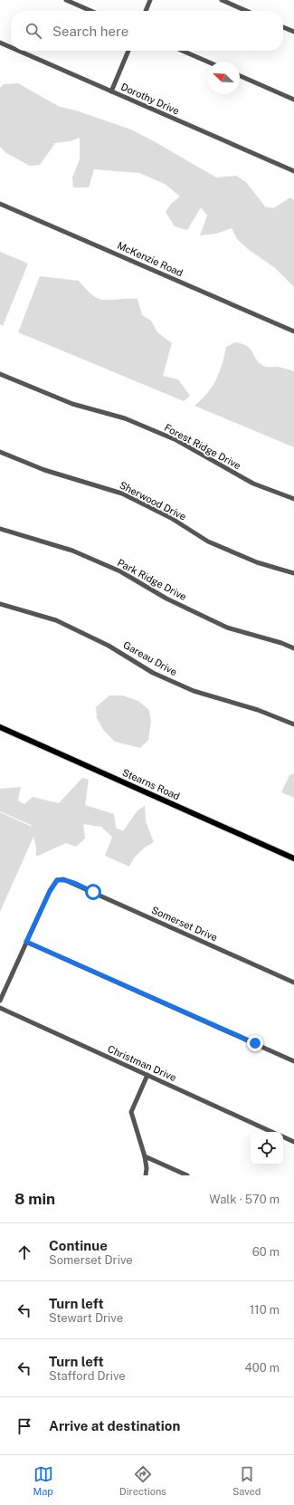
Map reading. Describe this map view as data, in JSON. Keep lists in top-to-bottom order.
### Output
{
  "streets": {
    "main road": ["Stearns Road"],
    "street": [
      "Dorothy Drive",
      "McKenzie Road",
      "Forest Ridge Drive",
      "Sherwood Drive",
      "Park Ridge Drive",
      "Gareau Drive",
      "Somerset Drive",
      "Christman Drive"
    ]
  },
  "north": "top left",
  "page": {
    "search": "Search here",
    "heading": ["8 min", "Walk · 570 m"],
    "list": [
      ["Continue", "Somerset Drive", "60 m"],
      ["Turn left", "Stewart Drive", "110 m"],
      ["Turn left", "Stafford Drive", "400 m"],
      "Arrive at destination"
    ],
    "nav": ["Map", "Directions", "Saved"]
  }
}
